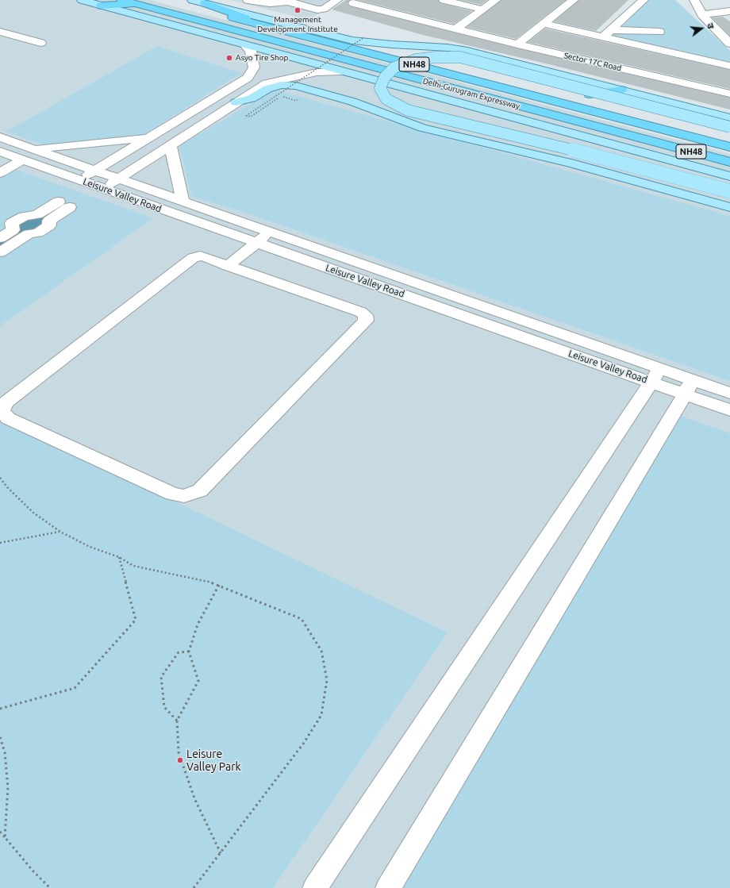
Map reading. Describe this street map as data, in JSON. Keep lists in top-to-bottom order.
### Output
{
  "streets": {
    "highway": ["NH48", "Delhi-Gurugram Expressway"],
    "street": ["Sector 17C Road", "Leisure Valley Road"]
  },
  "places": ["Management Development Institute", "Asyo Tire Shop", "Leisure Valley Park"],
  "north": "right"
}
